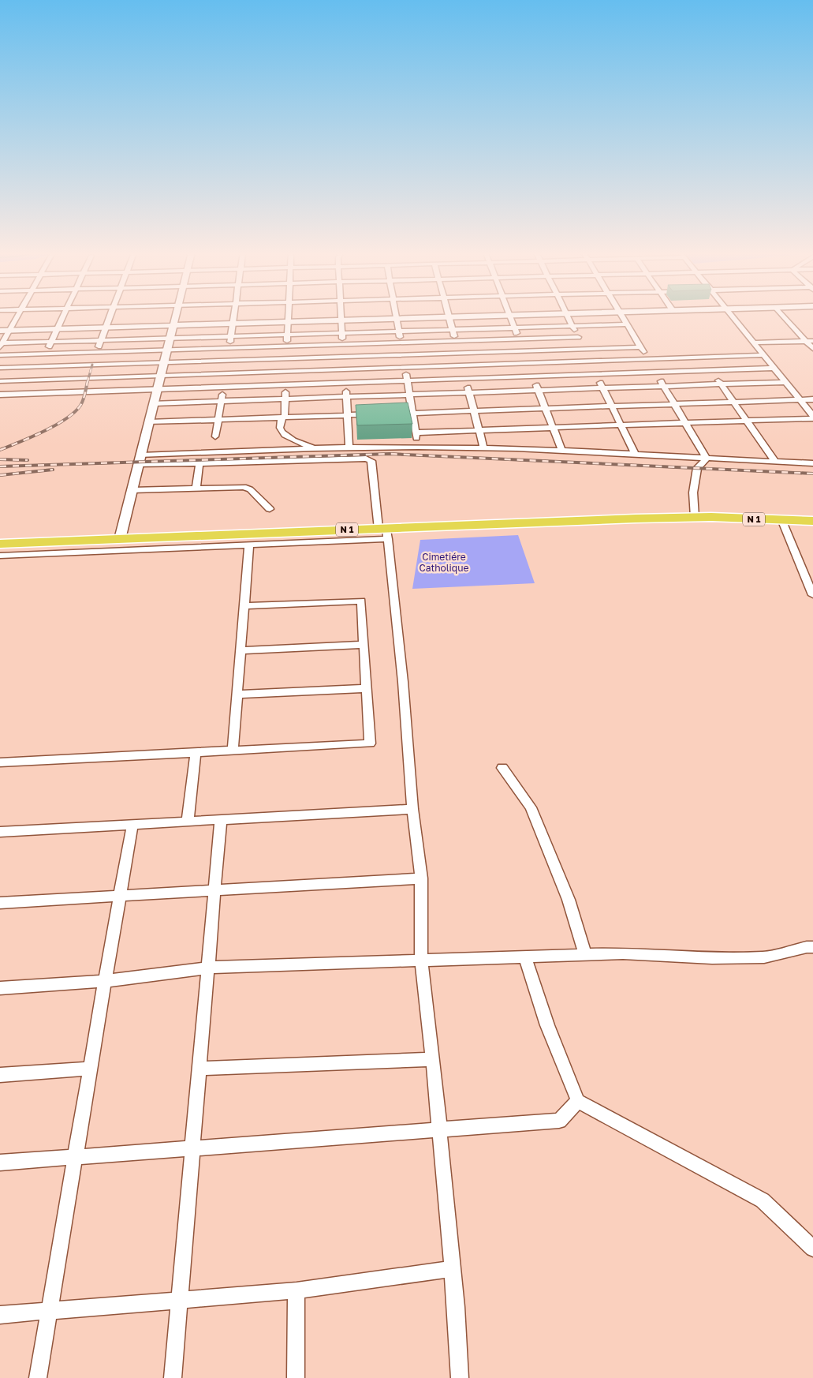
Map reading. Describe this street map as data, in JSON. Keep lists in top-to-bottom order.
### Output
{
  "streets": {
    "highway": ["N 1"]
  },
  "parks": ["Cimetiére Catholique"]
}
